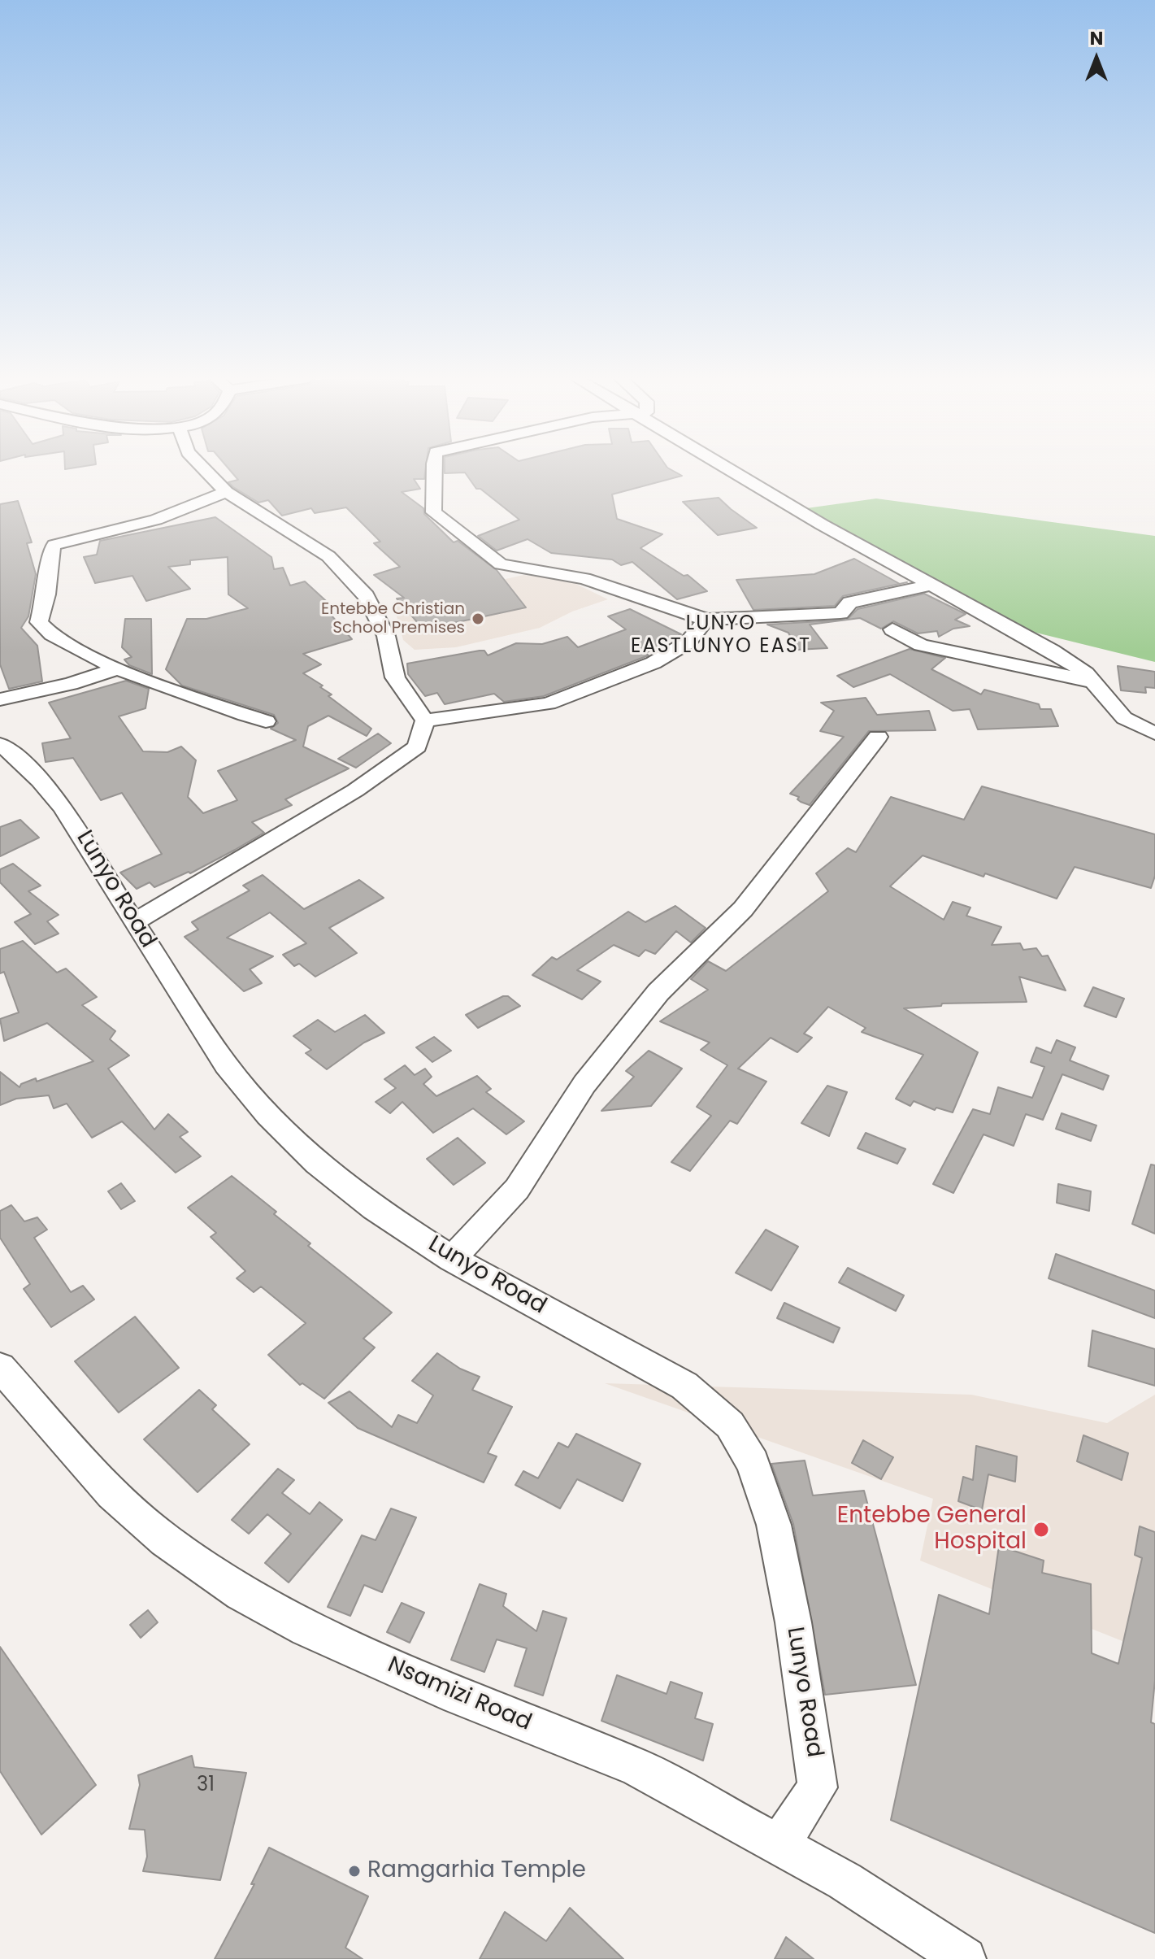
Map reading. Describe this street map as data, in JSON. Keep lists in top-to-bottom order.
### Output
{
  "streets": {
    "street": ["Lunyo Road", "Nsamizi Road"]
  },
  "crossings": [
    ["Lunyo Road", "Nsamizi Road"]
  ],
  "districts": ["LUNYO EASTLUNYO EAST"],
  "places": ["Entebbe Christian School Premises", "Entebbe General Hospital", "Ramgarhia Temple"],
  "house_numbers": ["31"],
  "north": "top"
}
